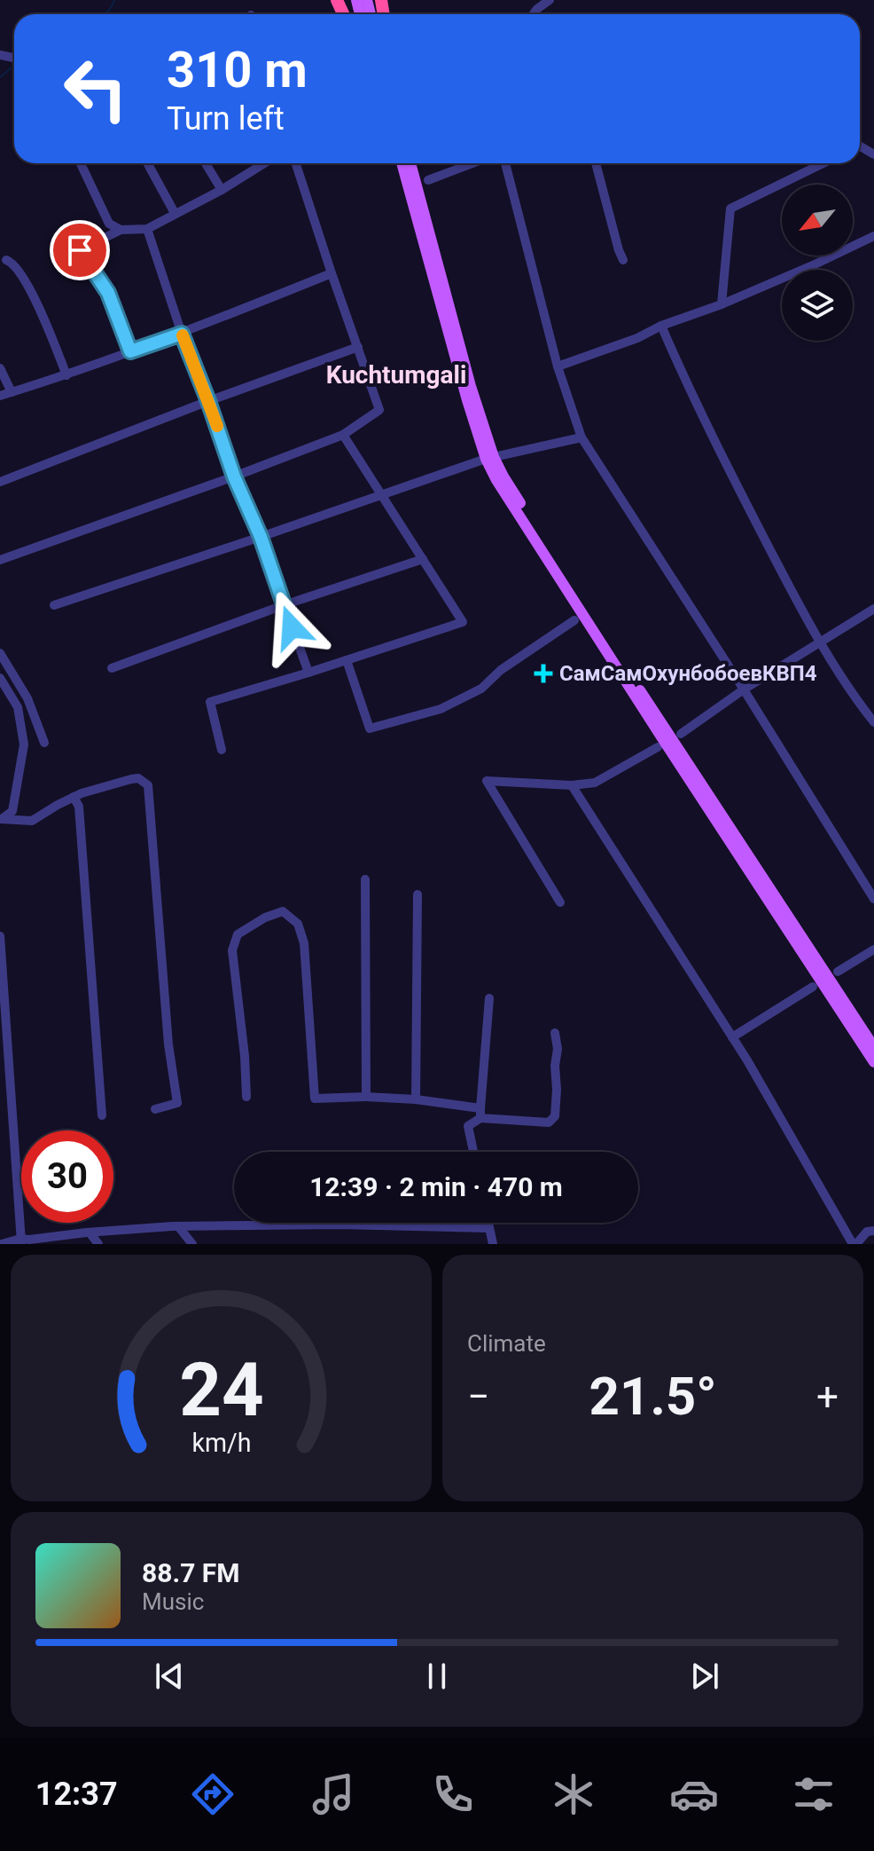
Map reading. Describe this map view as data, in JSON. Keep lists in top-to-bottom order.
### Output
{
  "districts": ["Kuchtumgali"],
  "places": {
    "health": ["СамСамОхунбобоевКВП4"]
  },
  "north": "bottom left",
  "page": {
    "turn": ["310 m", "Turn left"],
    "limit": "30",
    "trip": "12:39 · 2 min · 470 m",
    "tile": "Climate",
    "heat": ["−", "21.5°", "+"],
    "song": ["88.7 FM", "Music"],
    "tabs": "12:37",
    "gauge": ["24", "km/h"]
  }
}
